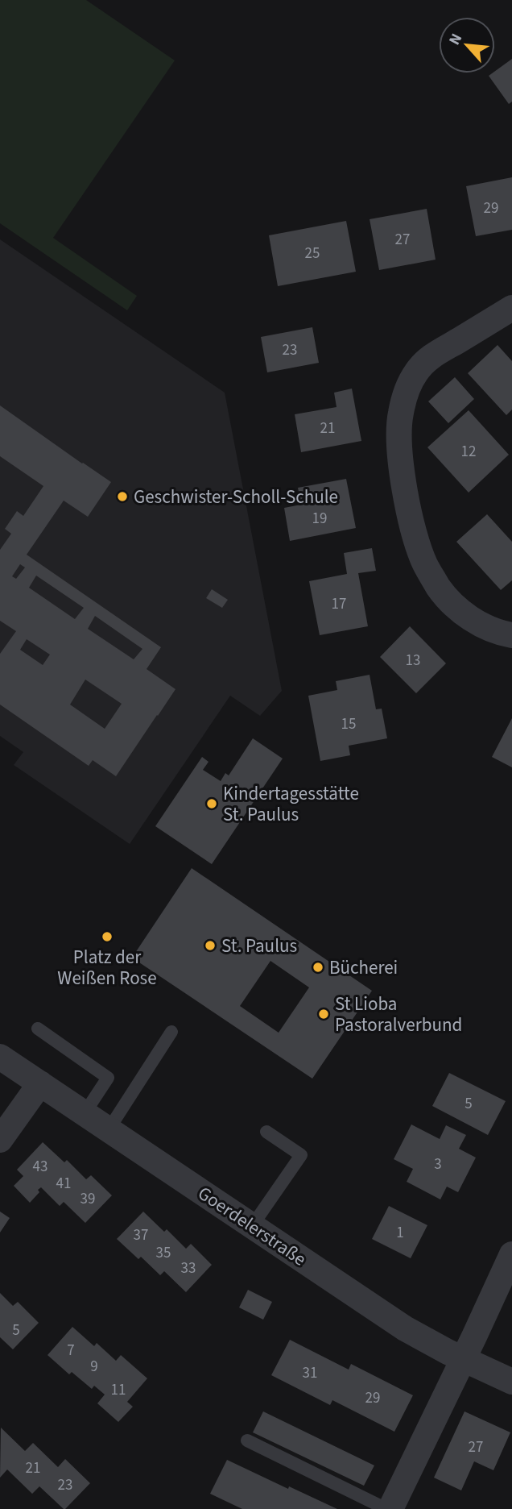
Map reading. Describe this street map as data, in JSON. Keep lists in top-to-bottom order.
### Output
{
  "streets": {
    "street": ["Goerdelerstraße"]
  },
  "places": [
    "Geschwister-Scholl-Schule",
    "Kindertagesstätte St. Paulus",
    "Platz der Weißen Rose",
    "St. Paulus",
    "Bücherei",
    "St Lioba Pastoralverbund"
  ],
  "house_numbers": [
    "29",
    "27",
    "25",
    "23",
    "21",
    "12",
    "19",
    "17",
    "13",
    "15",
    "5",
    "3",
    "43",
    "41",
    "39",
    "1",
    "37",
    "35",
    "33",
    "5",
    "7",
    "9",
    "31",
    "11",
    "29",
    "27",
    "21",
    "23"
  ],
  "north": "top left"
}
